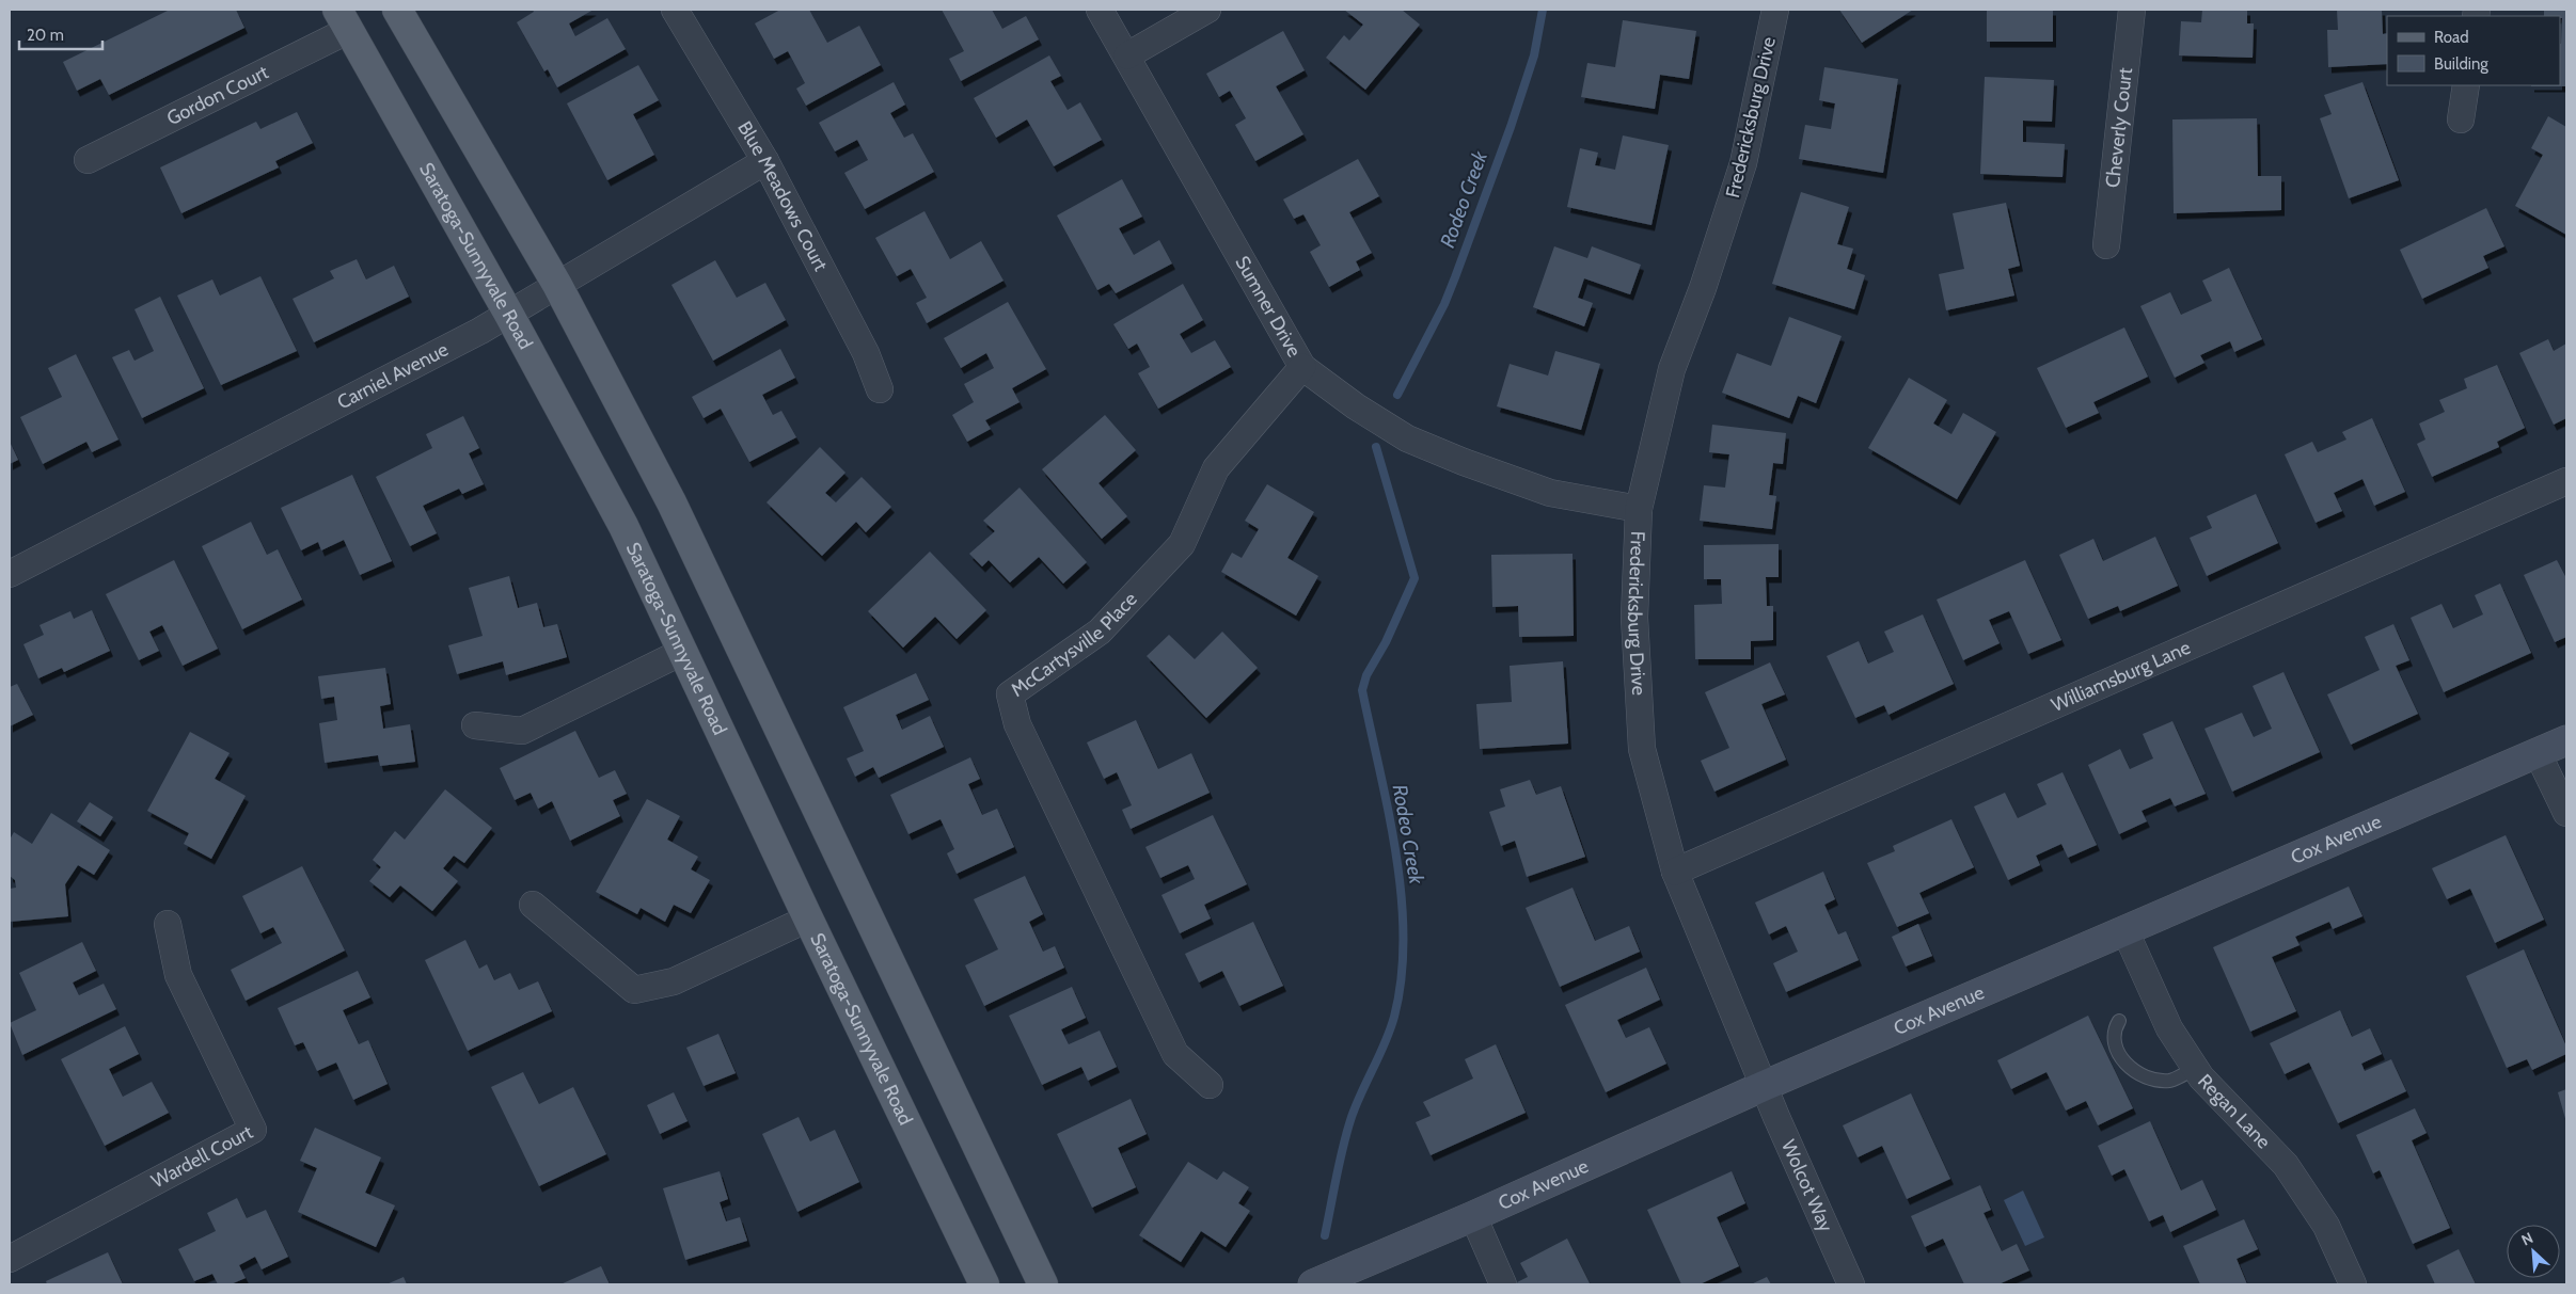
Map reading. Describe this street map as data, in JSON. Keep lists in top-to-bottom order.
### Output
{
  "streets": {
    "main road": ["Saratoga-Sunnyvale Road", "Cox Avenue"],
    "street": [
      "Gordon Court",
      "Fredericksburg Drive",
      "Cheverly Court",
      "Blue Meadows Court",
      "Sumner Drive",
      "Carniel Avenue",
      "McCartysville Place",
      "Williamsburg Lane",
      "Regan Lane",
      "Wardell Court",
      "Wolcot Way"
    ]
  },
  "crossings": [
    ["Gordon Court", "Saratoga-Sunnyvale Road"],
    ["Fredericksburg Drive", "Sumner Drive"],
    ["Fredericksburg Drive", "Williamsburg Lane"],
    ["Fredericksburg Drive", "Cox Avenue"],
    ["Fredericksburg Drive", "Wolcot Way"],
    ["Blue Meadows Court", "Carniel Avenue"],
    ["Saratoga-Sunnyvale Road", "Carniel Avenue"],
    ["Sumner Drive", "McCartysville Place"],
    ["Cox Avenue", "Regan Lane"],
    ["Cox Avenue", "Wolcot Way"]
  ],
  "water": ["Rodeo Creek"],
  "legend": ["Road", "Building"],
  "scale_bar": "20 m",
  "north": "top left"
}
